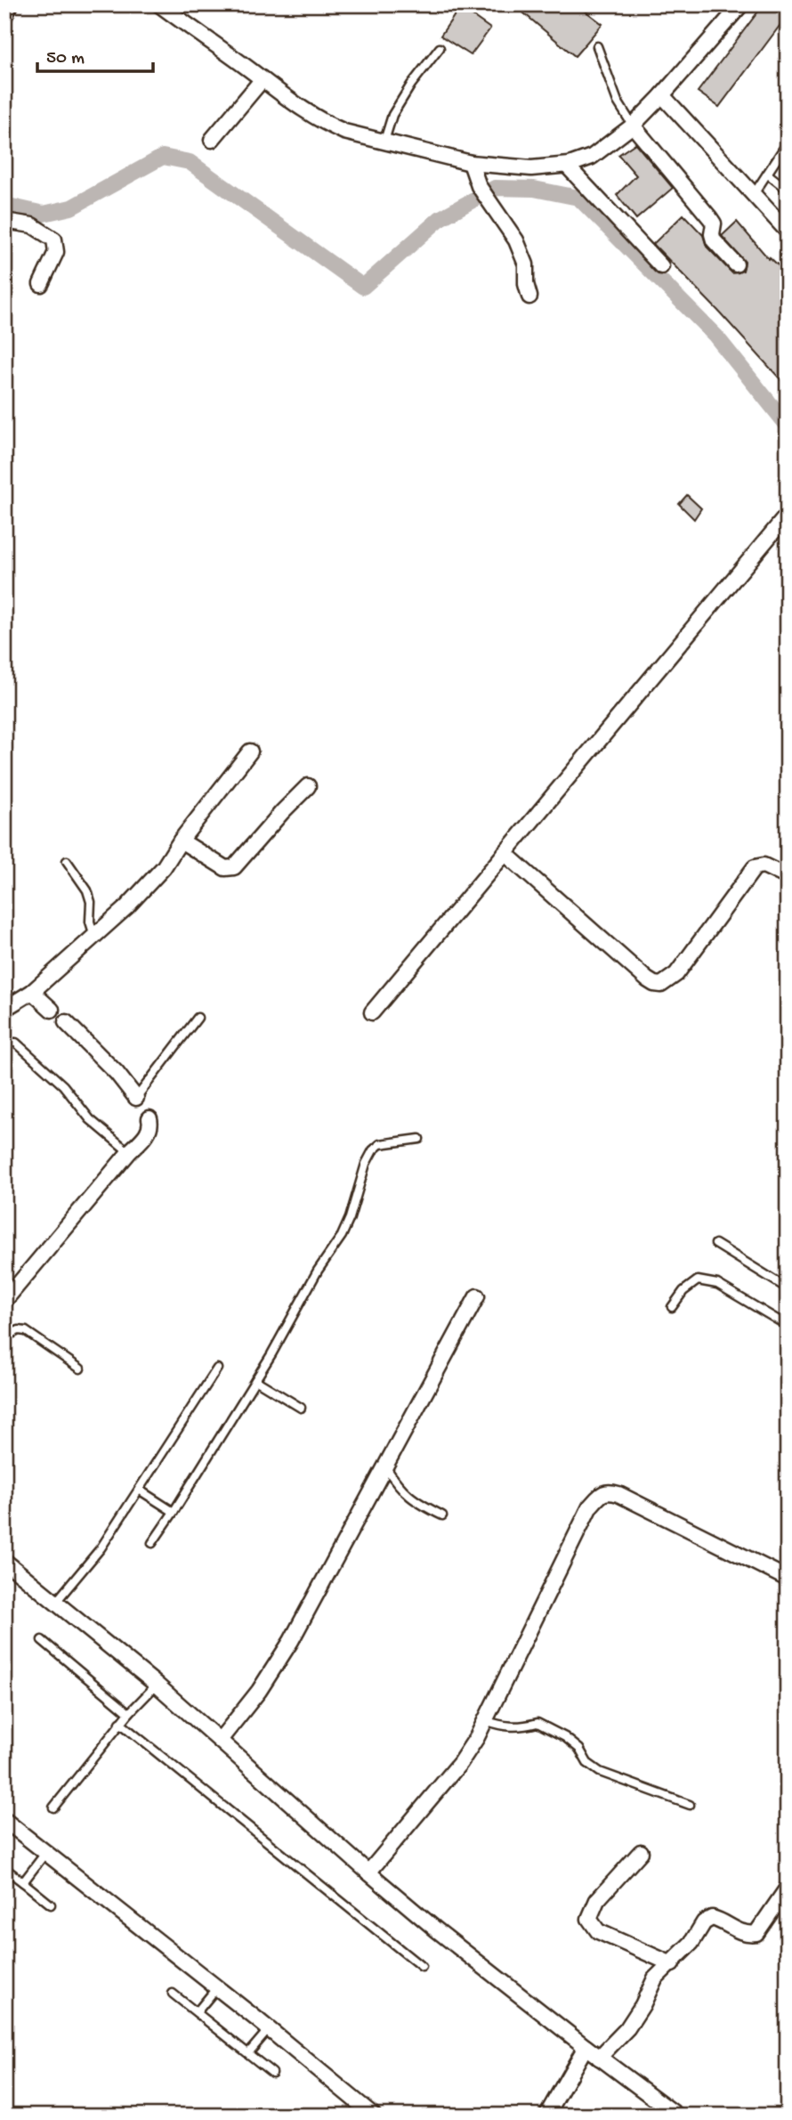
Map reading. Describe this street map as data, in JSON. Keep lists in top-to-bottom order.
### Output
{
  "scale_bar": "50 m"
}
